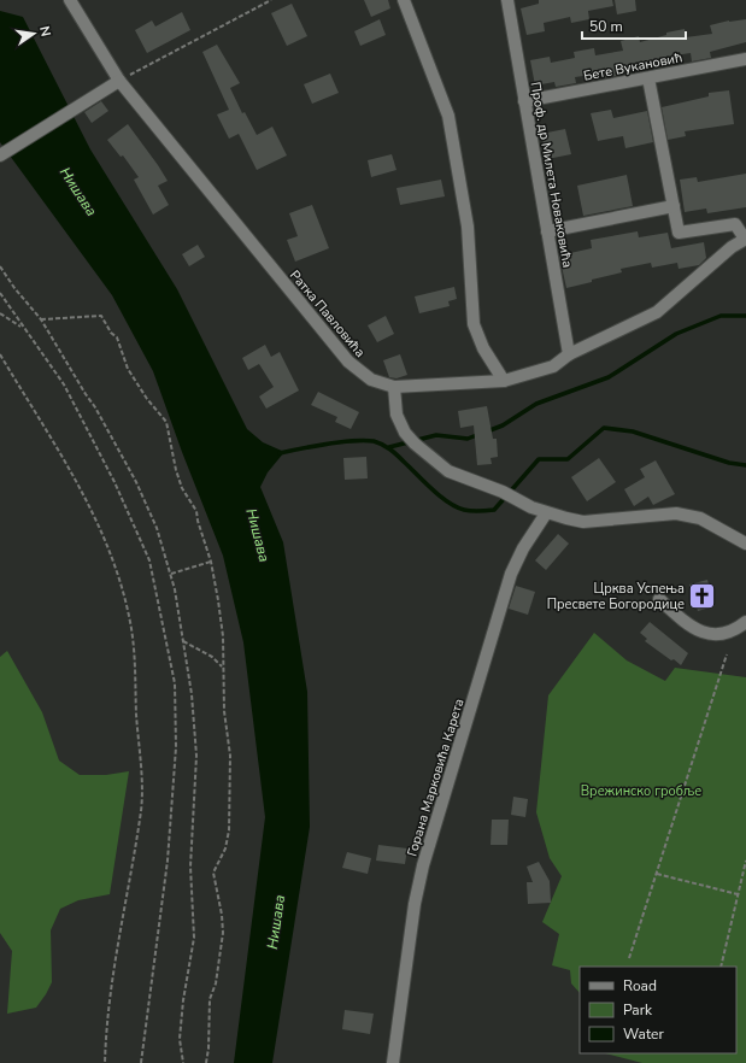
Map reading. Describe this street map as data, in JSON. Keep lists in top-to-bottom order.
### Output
{
  "streets": {
    "street": [
      "Бете Вукановић",
      "Проф. др Милета Новаковића",
      "Ратка Павловића",
      "Горана Марковића Карета"
    ]
  },
  "crossings": [
    ["Бете Вукановић", "Проф. др Милета Новаковића"],
    ["Проф. др Милета Новаковића", "Ратка Павловића"]
  ],
  "water": ["Нишава"],
  "parks": ["Врежинско гробље"],
  "places": {
    "church": ["Црква Успења Пресвете Богородице"]
  },
  "legend": ["Road", "Park", "Water"],
  "scale_bar": "50 m",
  "north": "right"
}
